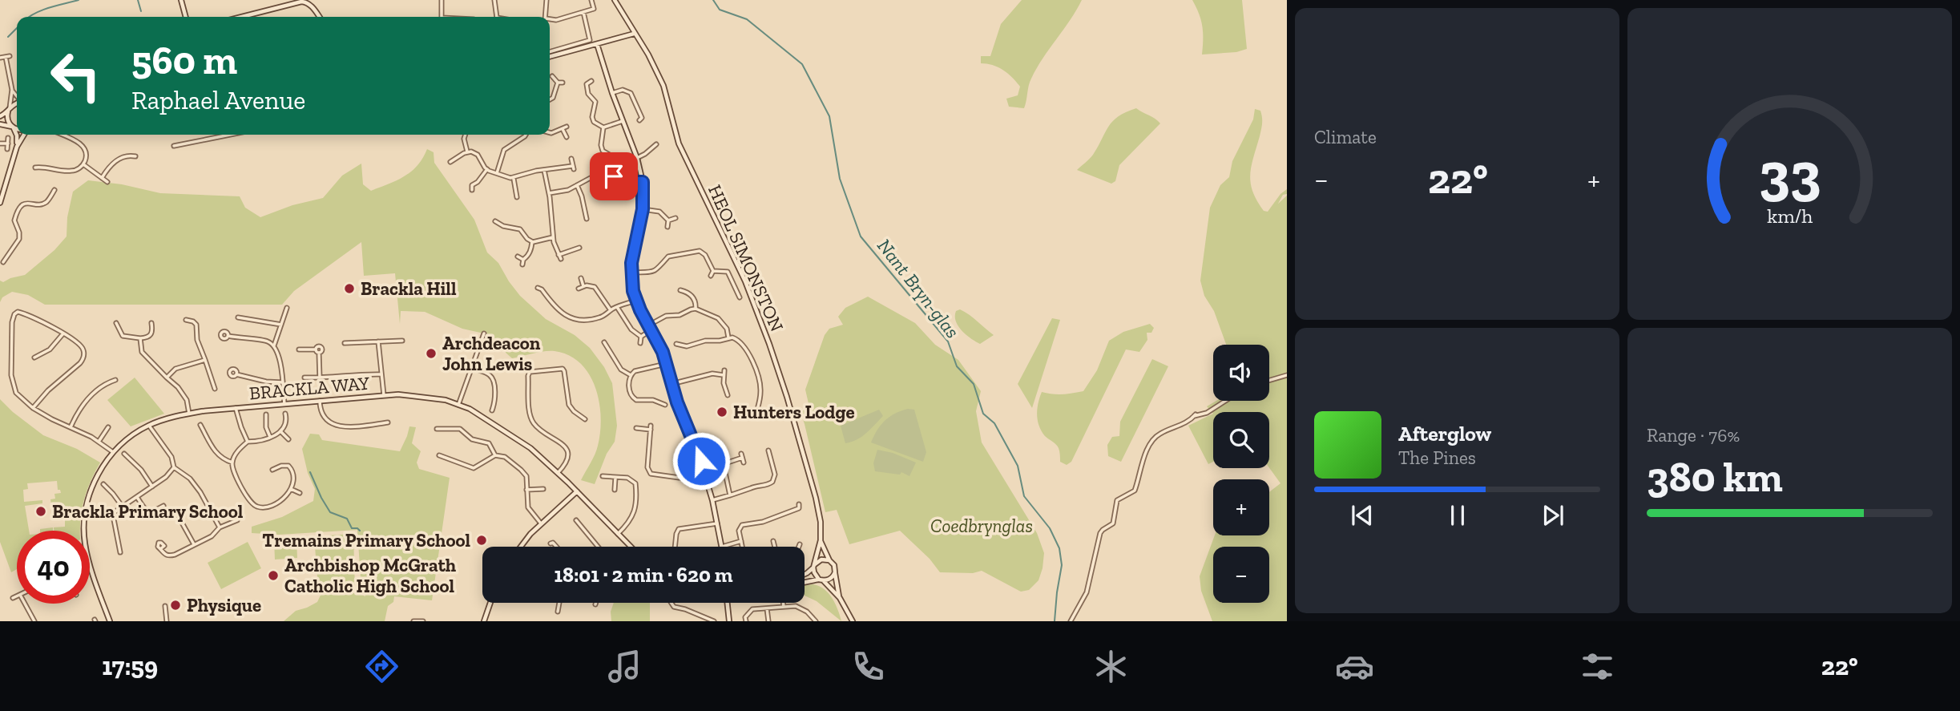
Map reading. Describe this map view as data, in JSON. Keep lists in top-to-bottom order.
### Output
{
  "streets": {
    "street": ["HEOL SIMONSTON", "BRACKLA WAY"]
  },
  "water": ["Nant Bryn-glas"],
  "parks": ["Coedbrynglas"],
  "places": [
    "Brackla Hill",
    "Archdeacon John Lewis",
    "Hunters Lodge",
    "Brackla Primary School",
    "Tremains Primary School",
    "Archbishop McGrath Catholic High School",
    "Physique"
  ],
  "page": {
    "tile": [
      "Climate",
      ["Range · 76%", "380 km"]
    ],
    "turn": ["560 m", "Raphael Avenue"],
    "heat": ["−", "22°", "+"],
    "map_buttons": ["+", "−"],
    "song": ["Afterglow", "The Pines"],
    "limit": "40",
    "trip": "18:01 · 2 min · 620 m",
    "tabs": ["17:59", "22°"],
    "gauge": ["33", "km/h"]
  }
}
